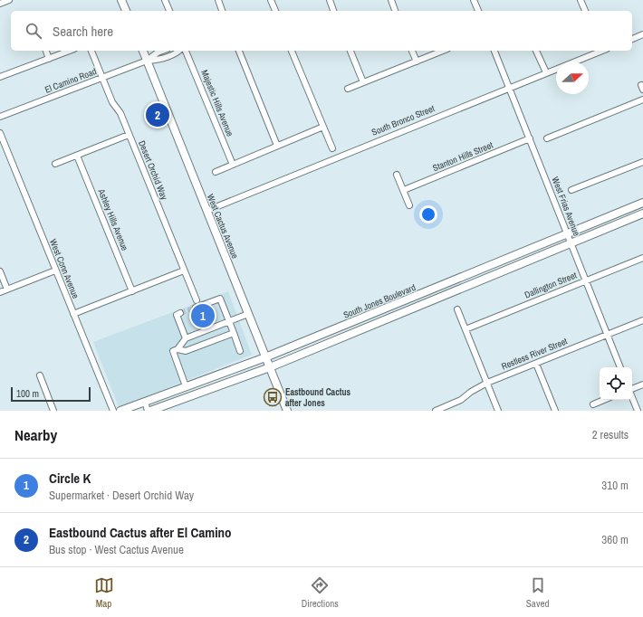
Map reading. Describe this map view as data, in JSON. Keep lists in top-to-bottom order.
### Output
{
  "streets": {
    "main road": ["West Cactus Avenue", "South Jones Boulevard"],
    "street": [
      "El Camino Road",
      "Majestic Hills Avenue",
      "South Bronco Street",
      "Stanton Hills Street",
      "Desert Orchid Way",
      "West Frias Avenue",
      "Ashley Hills Avenue",
      "West Conn Avenue",
      "Dallington Street",
      "Restless River Street"
    ]
  },
  "crossings": [
    ["El Camino Road", "Desert Orchid Way"],
    ["El Camino Road", "West Cactus Avenue"],
    ["South Bronco Street", "West Frias Avenue"],
    ["South Bronco Street", "West Cactus Avenue"],
    ["Stanton Hills Street", "West Frias Avenue"],
    ["West Frias Avenue", "Dallington Street"],
    ["West Frias Avenue", "South Jones Boulevard"],
    ["West Frias Avenue", "Restless River Street"],
    ["West Cactus Avenue", "South Jones Boulevard"]
  ],
  "places": {
    "bus stop": ["Eastbound Cactus after Jones"]
  },
  "scale_bar": "100 m",
  "north": "right",
  "page": {
    "search": "Search here",
    "pins": ["2", "1"],
    "scale": "100 m",
    "heading": ["Nearby", "2 results"],
    "list": [
      {
        "mark": "1",
        "name": "Circle K",
        "note": "Supermarket · Desert Orchid Way",
        "value": "310 m"
      },
      {
        "mark": "2",
        "name": "Eastbound Cactus after El Camino",
        "note": "Bus stop · West Cactus Avenue",
        "value": "360 m"
      }
    ],
    "nav": ["Map", "Directions", "Saved"]
  }
}
